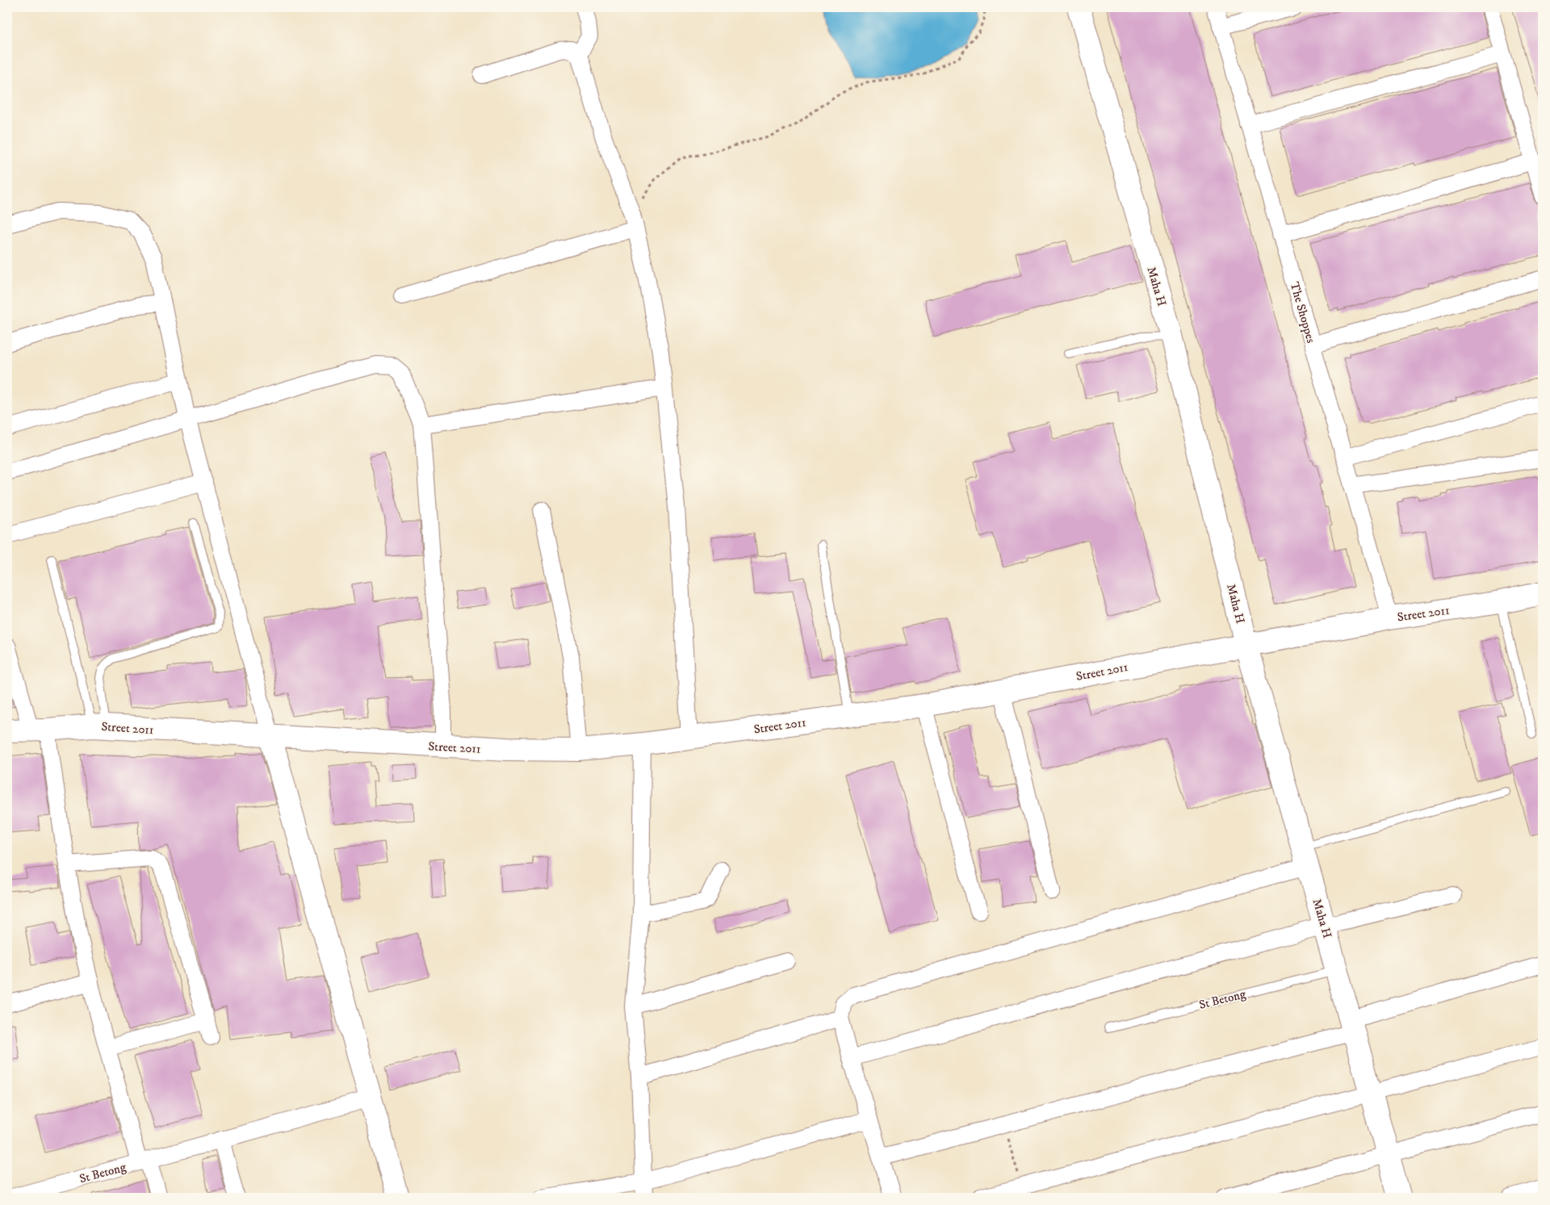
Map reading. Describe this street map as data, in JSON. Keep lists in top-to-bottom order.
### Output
{
  "streets": {
    "street": [
      "Maha H",
      "The Shoppes",
      "Street 2011",
      "St Betong"
    ]
  },
  "crossings": [
    ["Maha H", "Street 2011"],
    ["Maha H", "St Betong"],
    ["The Shoppes", "Street 2011"]
  ]
}
